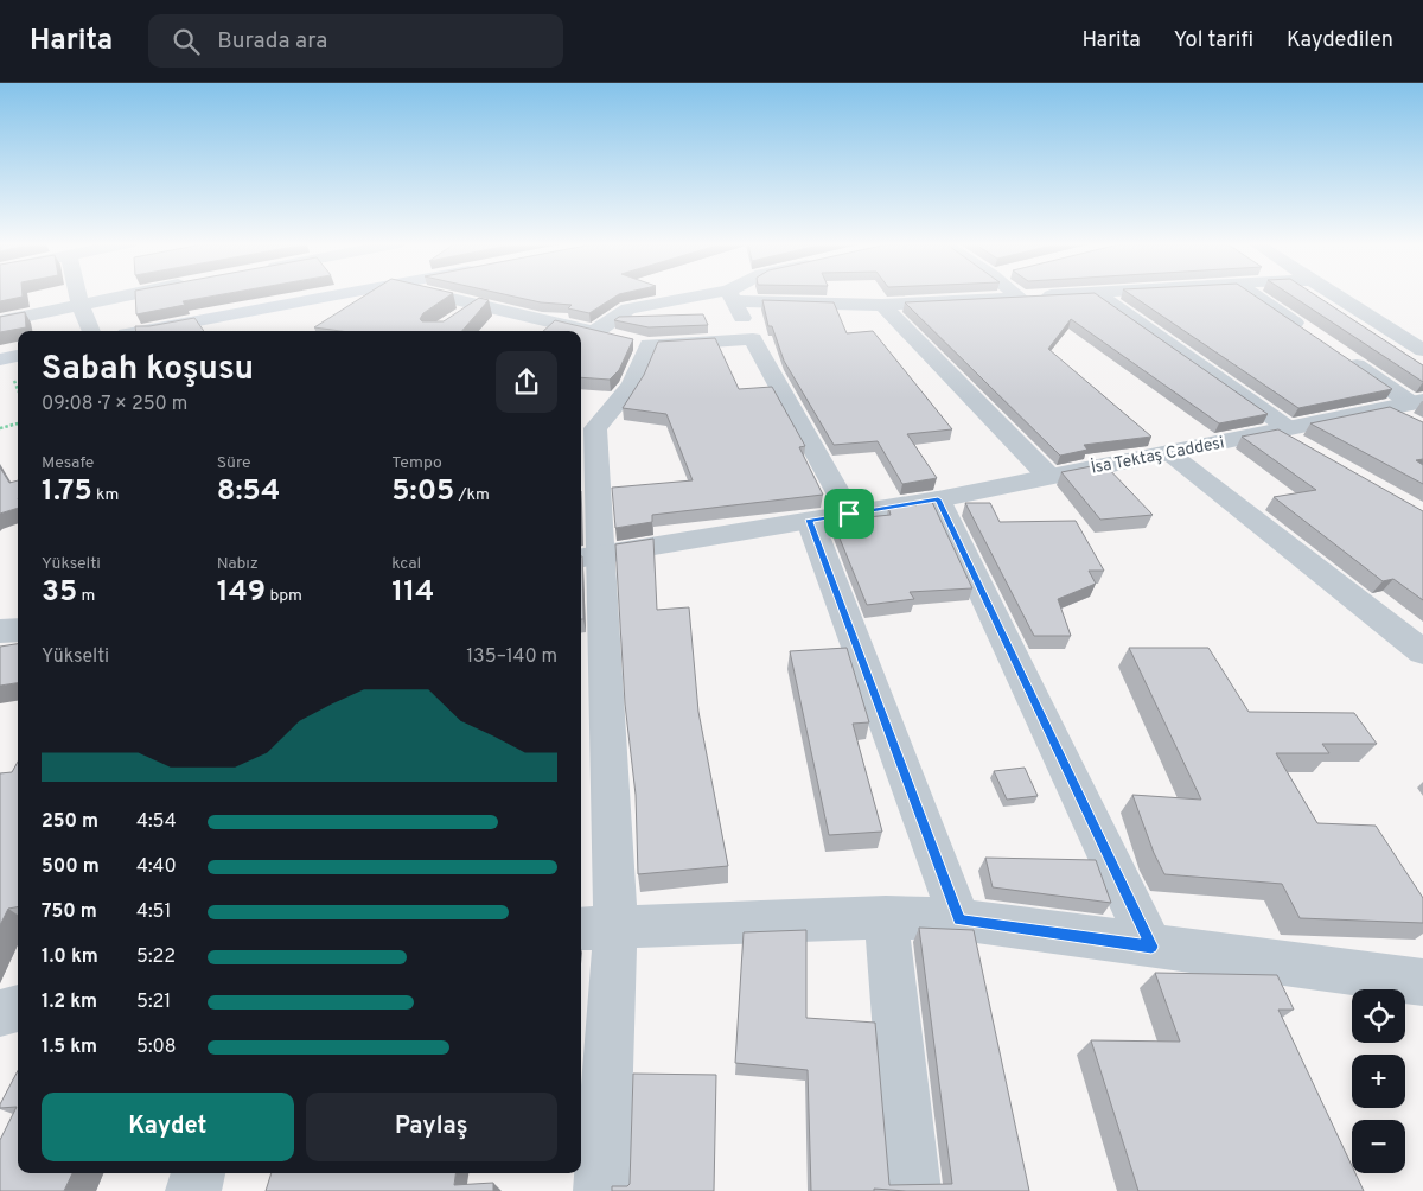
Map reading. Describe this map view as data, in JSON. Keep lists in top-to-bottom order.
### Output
{
  "streets": {
    "street": ["İsa Tektaş Caddesi"]
  },
  "page": {
    "header": "Harita",
    "search": "Burada ara",
    "nav": ["Harita", "Yol tarifi", "Kaydedilen"],
    "heading": ["Sabah koşusu", "09:08 · 7 × 250 m"],
    "stats": [
      ["Mesafe", "1.75 km"],
      ["Süre", "8:54"],
      ["Tempo", "5:05 /km"],
      ["Yükselti", "35 m"],
      ["Nabız", "149 bpm"],
      ["kcal", "114"]
    ],
    "chart": ["Yükselti", "135–140 m"],
    "list": [
      {
        "name": "250 m",
        "note": "4:54"
      },
      {
        "name": "500 m",
        "note": "4:40"
      },
      {
        "name": "750 m",
        "note": "4:51"
      },
      {
        "name": "1.0 km",
        "note": "5:22"
      },
      {
        "name": "1.2 km",
        "note": "5:21"
      },
      {
        "name": "1.5 km",
        "note": "5:08"
      }
    ],
    "map_buttons": ["+", "−"],
    "buttons": ["Kaydet", "Paylaş"]
  }
}
